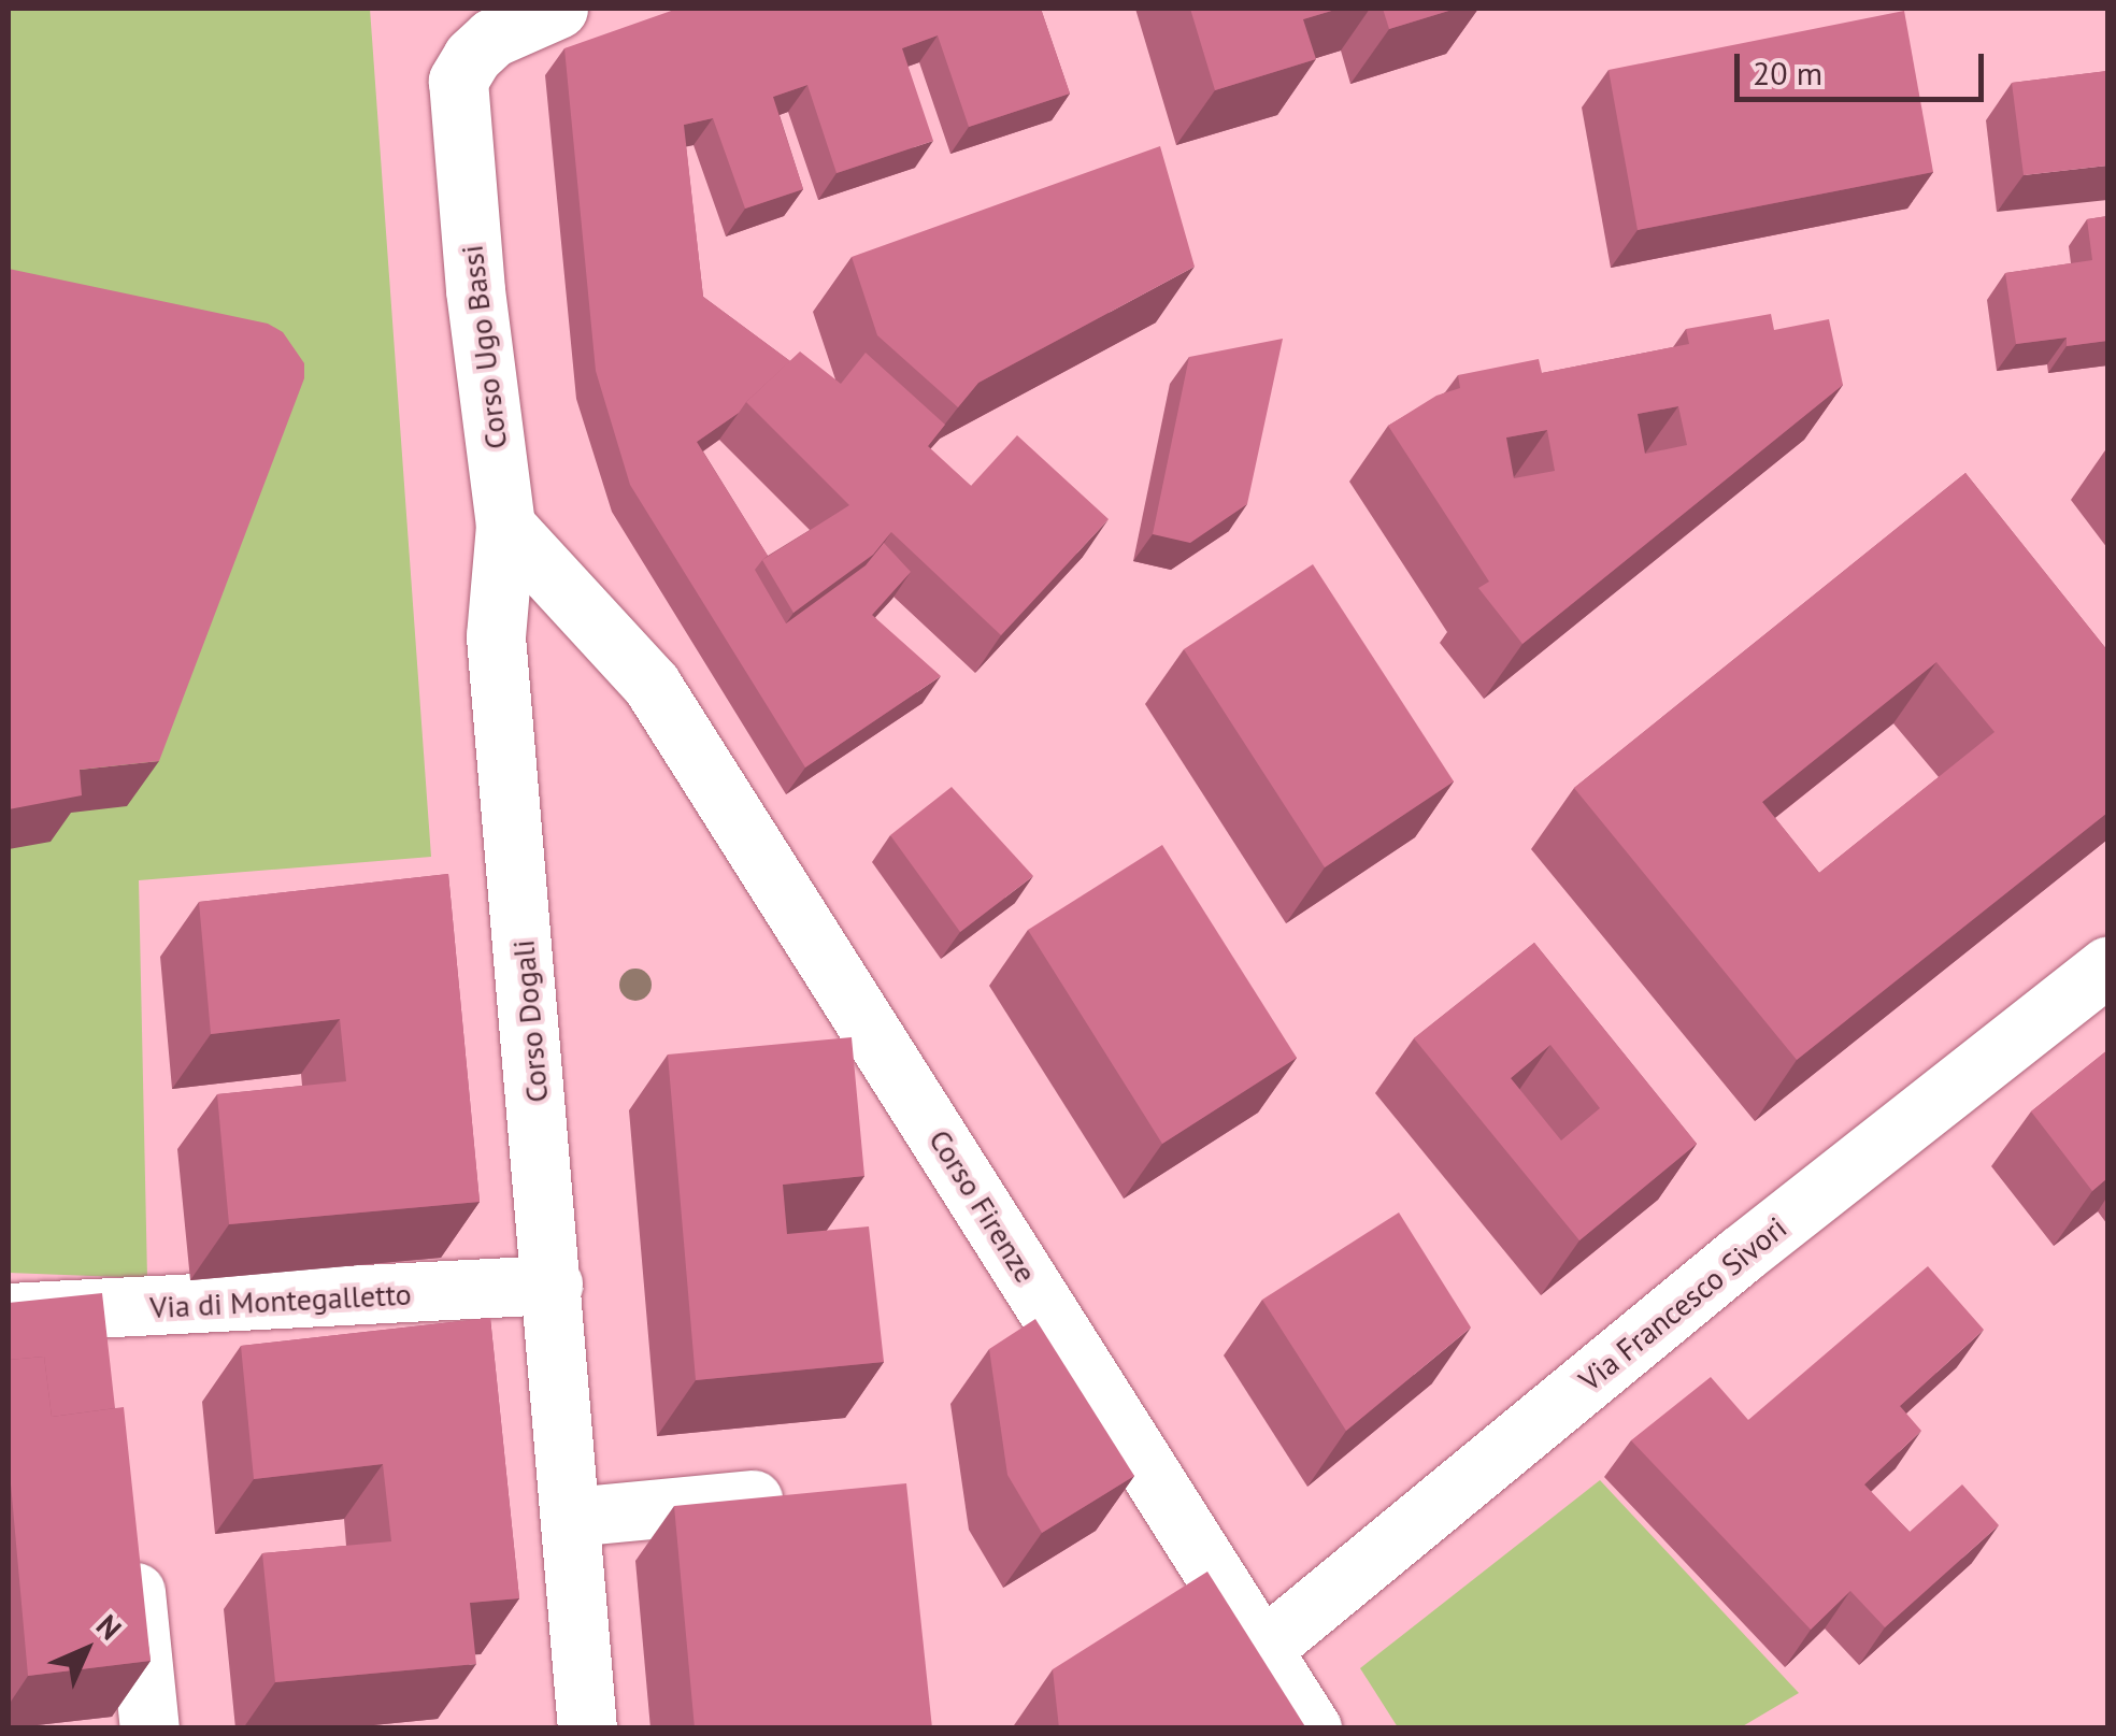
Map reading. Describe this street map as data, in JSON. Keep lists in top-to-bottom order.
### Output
{
  "streets": {
    "street": [
      "Corso Ugo Bassi",
      "Corso Dogali",
      "Corso Firenze",
      "Via di Montegalletto",
      "Via Francesco Sivori"
    ]
  },
  "crossings": [
    ["Corso Ugo Bassi", "Corso Dogali"],
    ["Corso Ugo Bassi", "Corso Firenze"],
    ["Corso Dogali", "Corso Firenze"],
    ["Corso Dogali", "Via di Montegalletto"],
    ["Corso Firenze", "Via Francesco Sivori"]
  ],
  "scale_bar": "20 m",
  "north": "top right"
}
